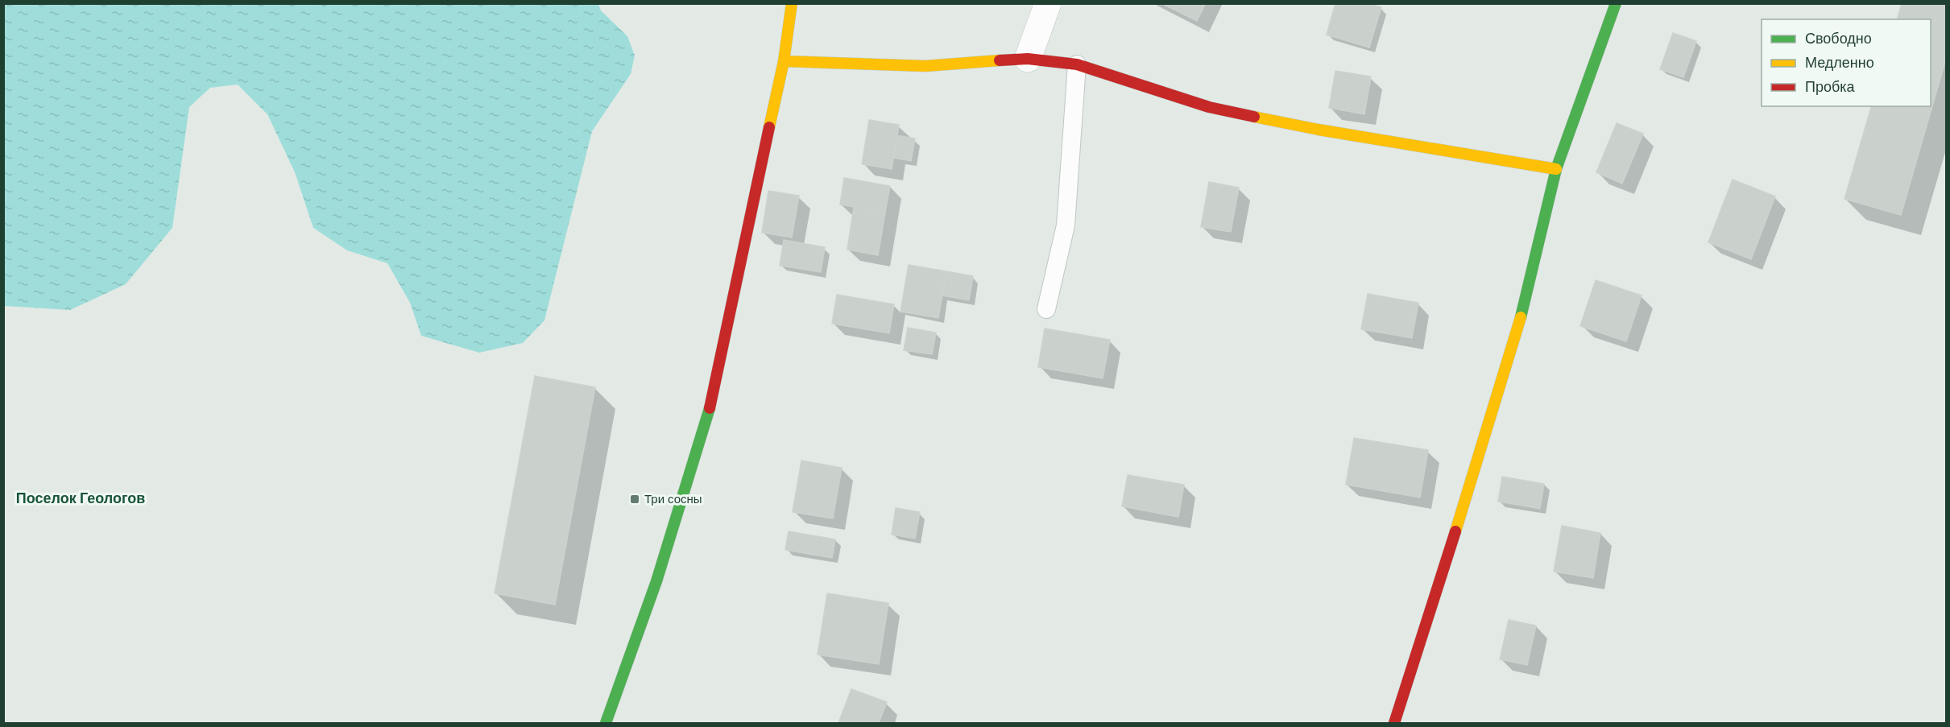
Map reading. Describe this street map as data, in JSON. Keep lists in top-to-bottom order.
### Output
{
  "districts": ["Поселок Геологов"],
  "places": {
    "transit": ["Три сосны"]
  },
  "legend": ["Свободно", "Медленно", "Пробка"]
}
